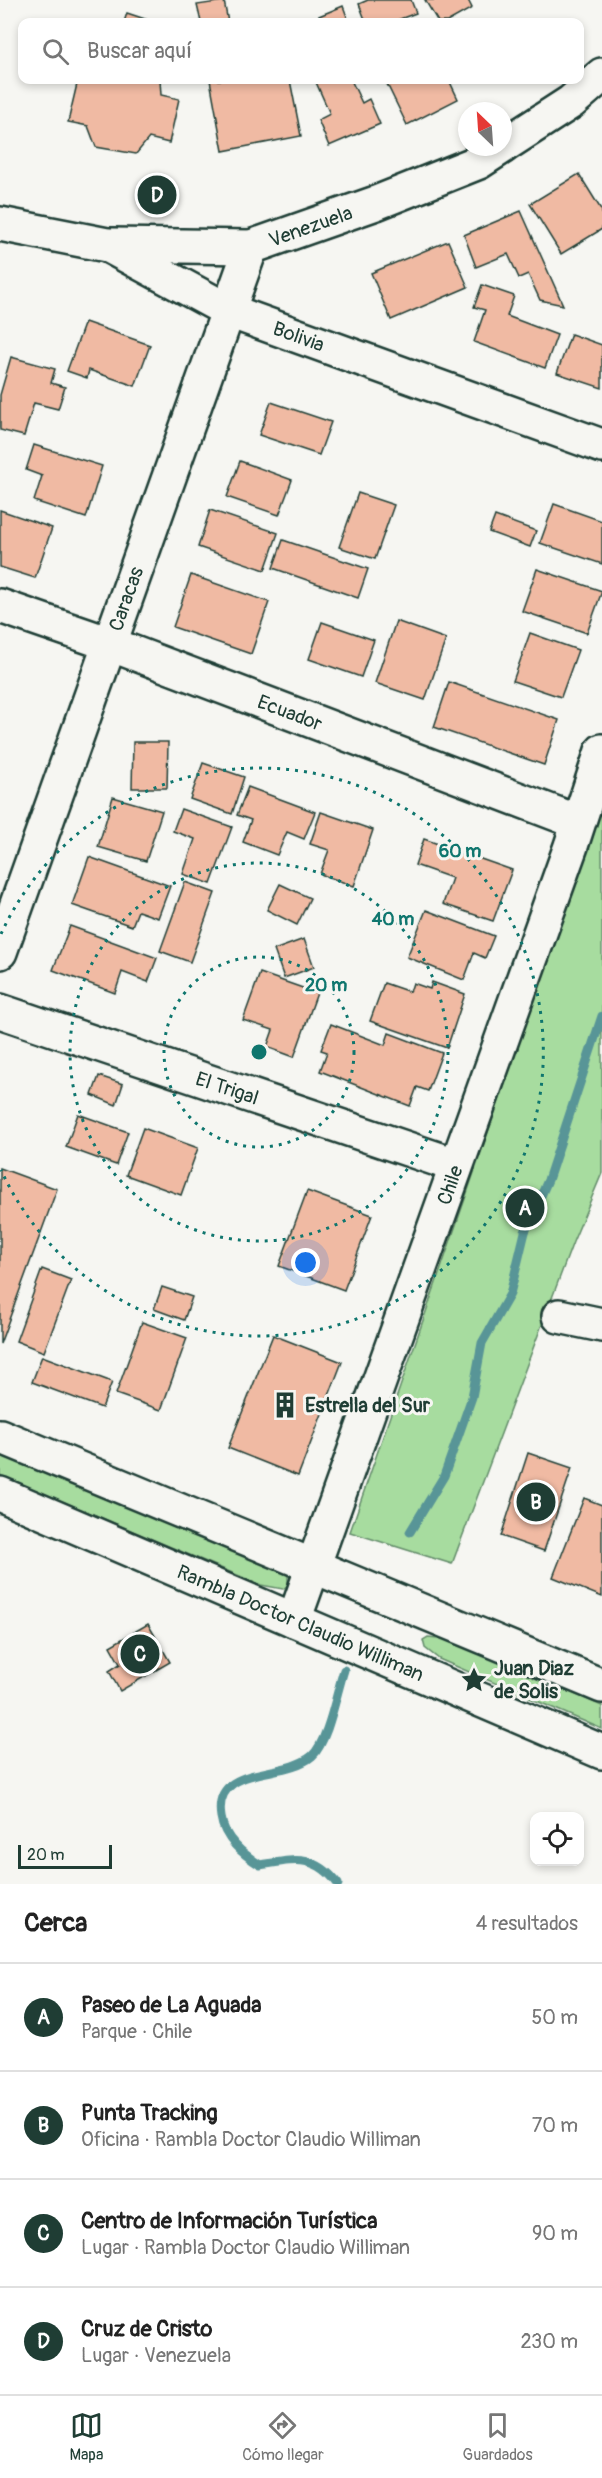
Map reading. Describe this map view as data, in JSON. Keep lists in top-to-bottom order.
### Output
{
  "streets": {
    "street": [
      "Venezuela",
      "Bolivia",
      "Caracas",
      "Ecuador",
      "El Trigal",
      "Chile",
      "Rambla Doctor Claudio Williman"
    ]
  },
  "crossings": [
    ["Venezuela", "Bolivia"],
    ["Venezuela", "Caracas"],
    ["Bolivia", "Caracas"],
    ["Caracas", "Ecuador"],
    ["Ecuador", "Chile"],
    ["El Trigal", "Chile"],
    ["Chile", "Rambla Doctor Claudio Williman"]
  ],
  "places": {
    "building": ["Estrella del Sur"],
    "place": ["Juan Diaz de Solis"]
  },
  "scale_bar": "20 m",
  "north": "top left",
  "page": {
    "search": "Buscar aquí",
    "pins": [
      "D",
      "A",
      "B",
      "C"
    ],
    "scale": "20 m",
    "heading": ["Cerca", "4 resultados"],
    "list": [
      {
        "mark": "A",
        "name": "Paseo de La Aguada",
        "note": "Parque · Chile",
        "value": "50 m"
      },
      {
        "mark": "B",
        "name": "Punta Tracking",
        "note": "Oficina · Rambla Doctor Claudio Williman",
        "value": "70 m"
      },
      {
        "mark": "C",
        "name": "Centro de Información Turística",
        "note": "Lugar · Rambla Doctor Claudio Williman",
        "value": "90 m"
      },
      {
        "mark": "D",
        "name": "Cruz de Cristo",
        "note": "Lugar · Venezuela",
        "value": "230 m"
      }
    ],
    "nav": ["Mapa", "Cómo llegar", "Guardados"]
  },
  "rings": ["60 m", "40 m", "20 m"]
}
